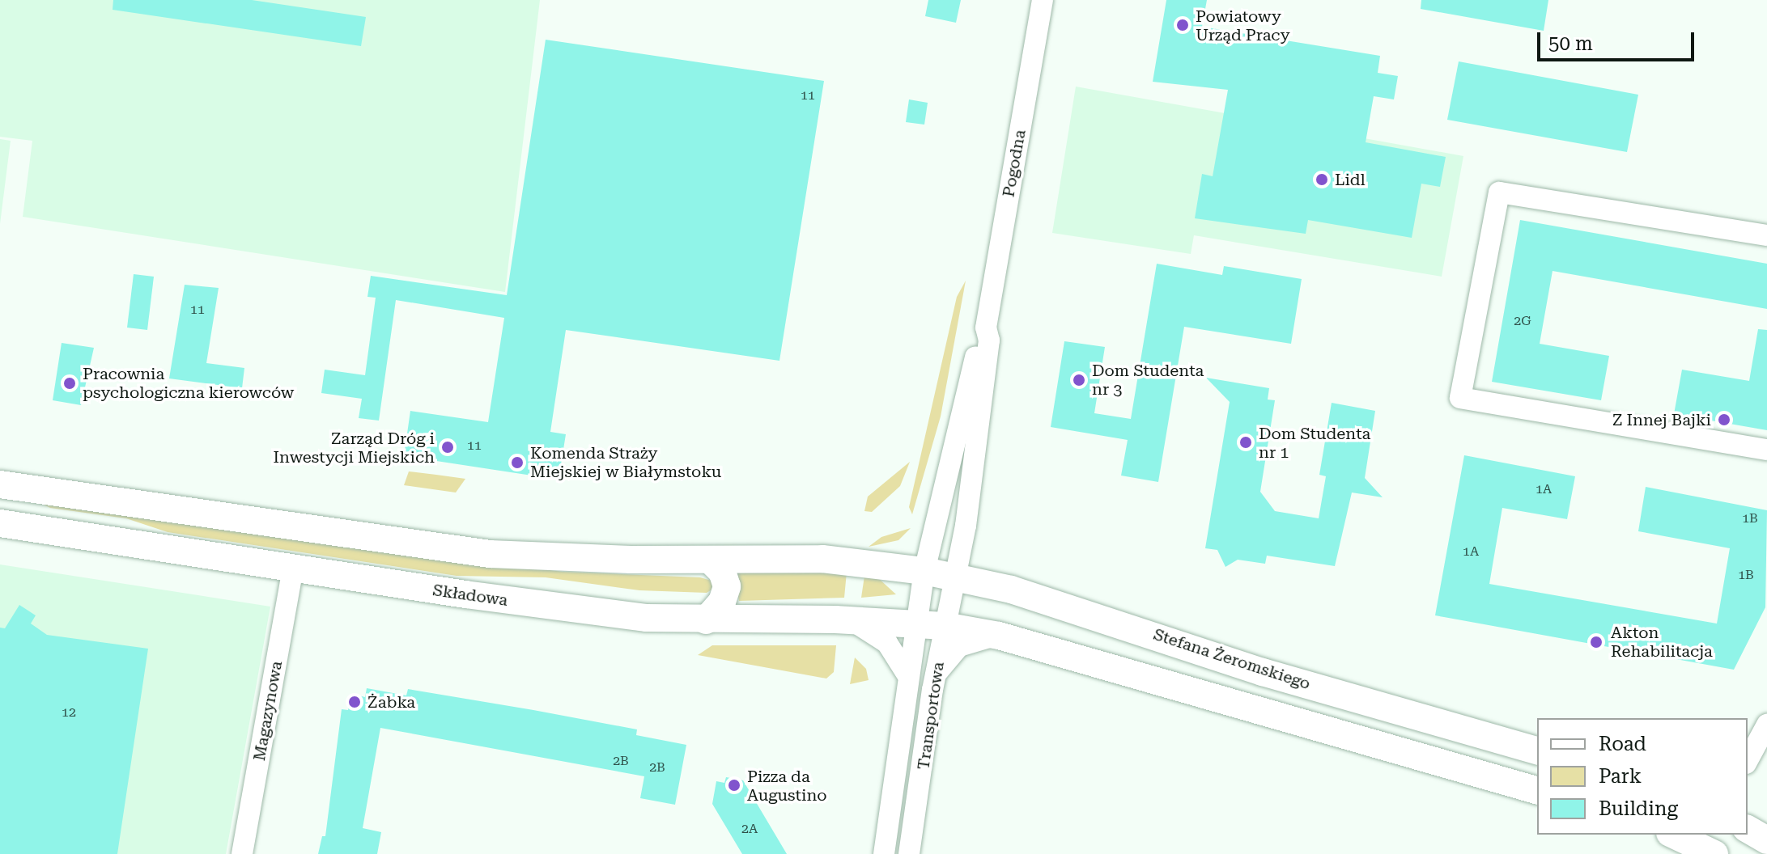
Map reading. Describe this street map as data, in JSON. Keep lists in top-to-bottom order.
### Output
{
  "streets": {
    "main road": ["Składowa", "Stefana Żeromskiego"],
    "street": ["Pogodna", "Magazynowa", "Transportowa"]
  },
  "crossings": [
    ["Pogodna", "Składowa"],
    ["Pogodna", "Stefana Żeromskiego"],
    ["Pogodna", "Transportowa"],
    ["Składowa", "Magazynowa"],
    ["Składowa", "Transportowa"],
    ["Stefana Żeromskiego", "Transportowa"]
  ],
  "places": [
    "Powiatowy Urząd Pracy",
    "Lidl",
    "Dom Studenta nr 3",
    "Pracownia psychologiczna kierowców",
    "Z Innej Bajki",
    "Dom Studenta nr 1",
    "Zarząd Dróg i Inwestycji Miejskich",
    "Komenda Straży Miejskiej w Białymstoku",
    "Akton Rehabilitacja",
    "Żabka",
    "Pizza da Augustino"
  ],
  "house_numbers": [
    "11",
    "11",
    "2G",
    "11",
    "1A",
    "1B",
    "1A",
    "1B",
    "12",
    "2B",
    "2B",
    "2A"
  ],
  "legend": ["Road", "Park", "Building"],
  "scale_bar": "50 m"
}
